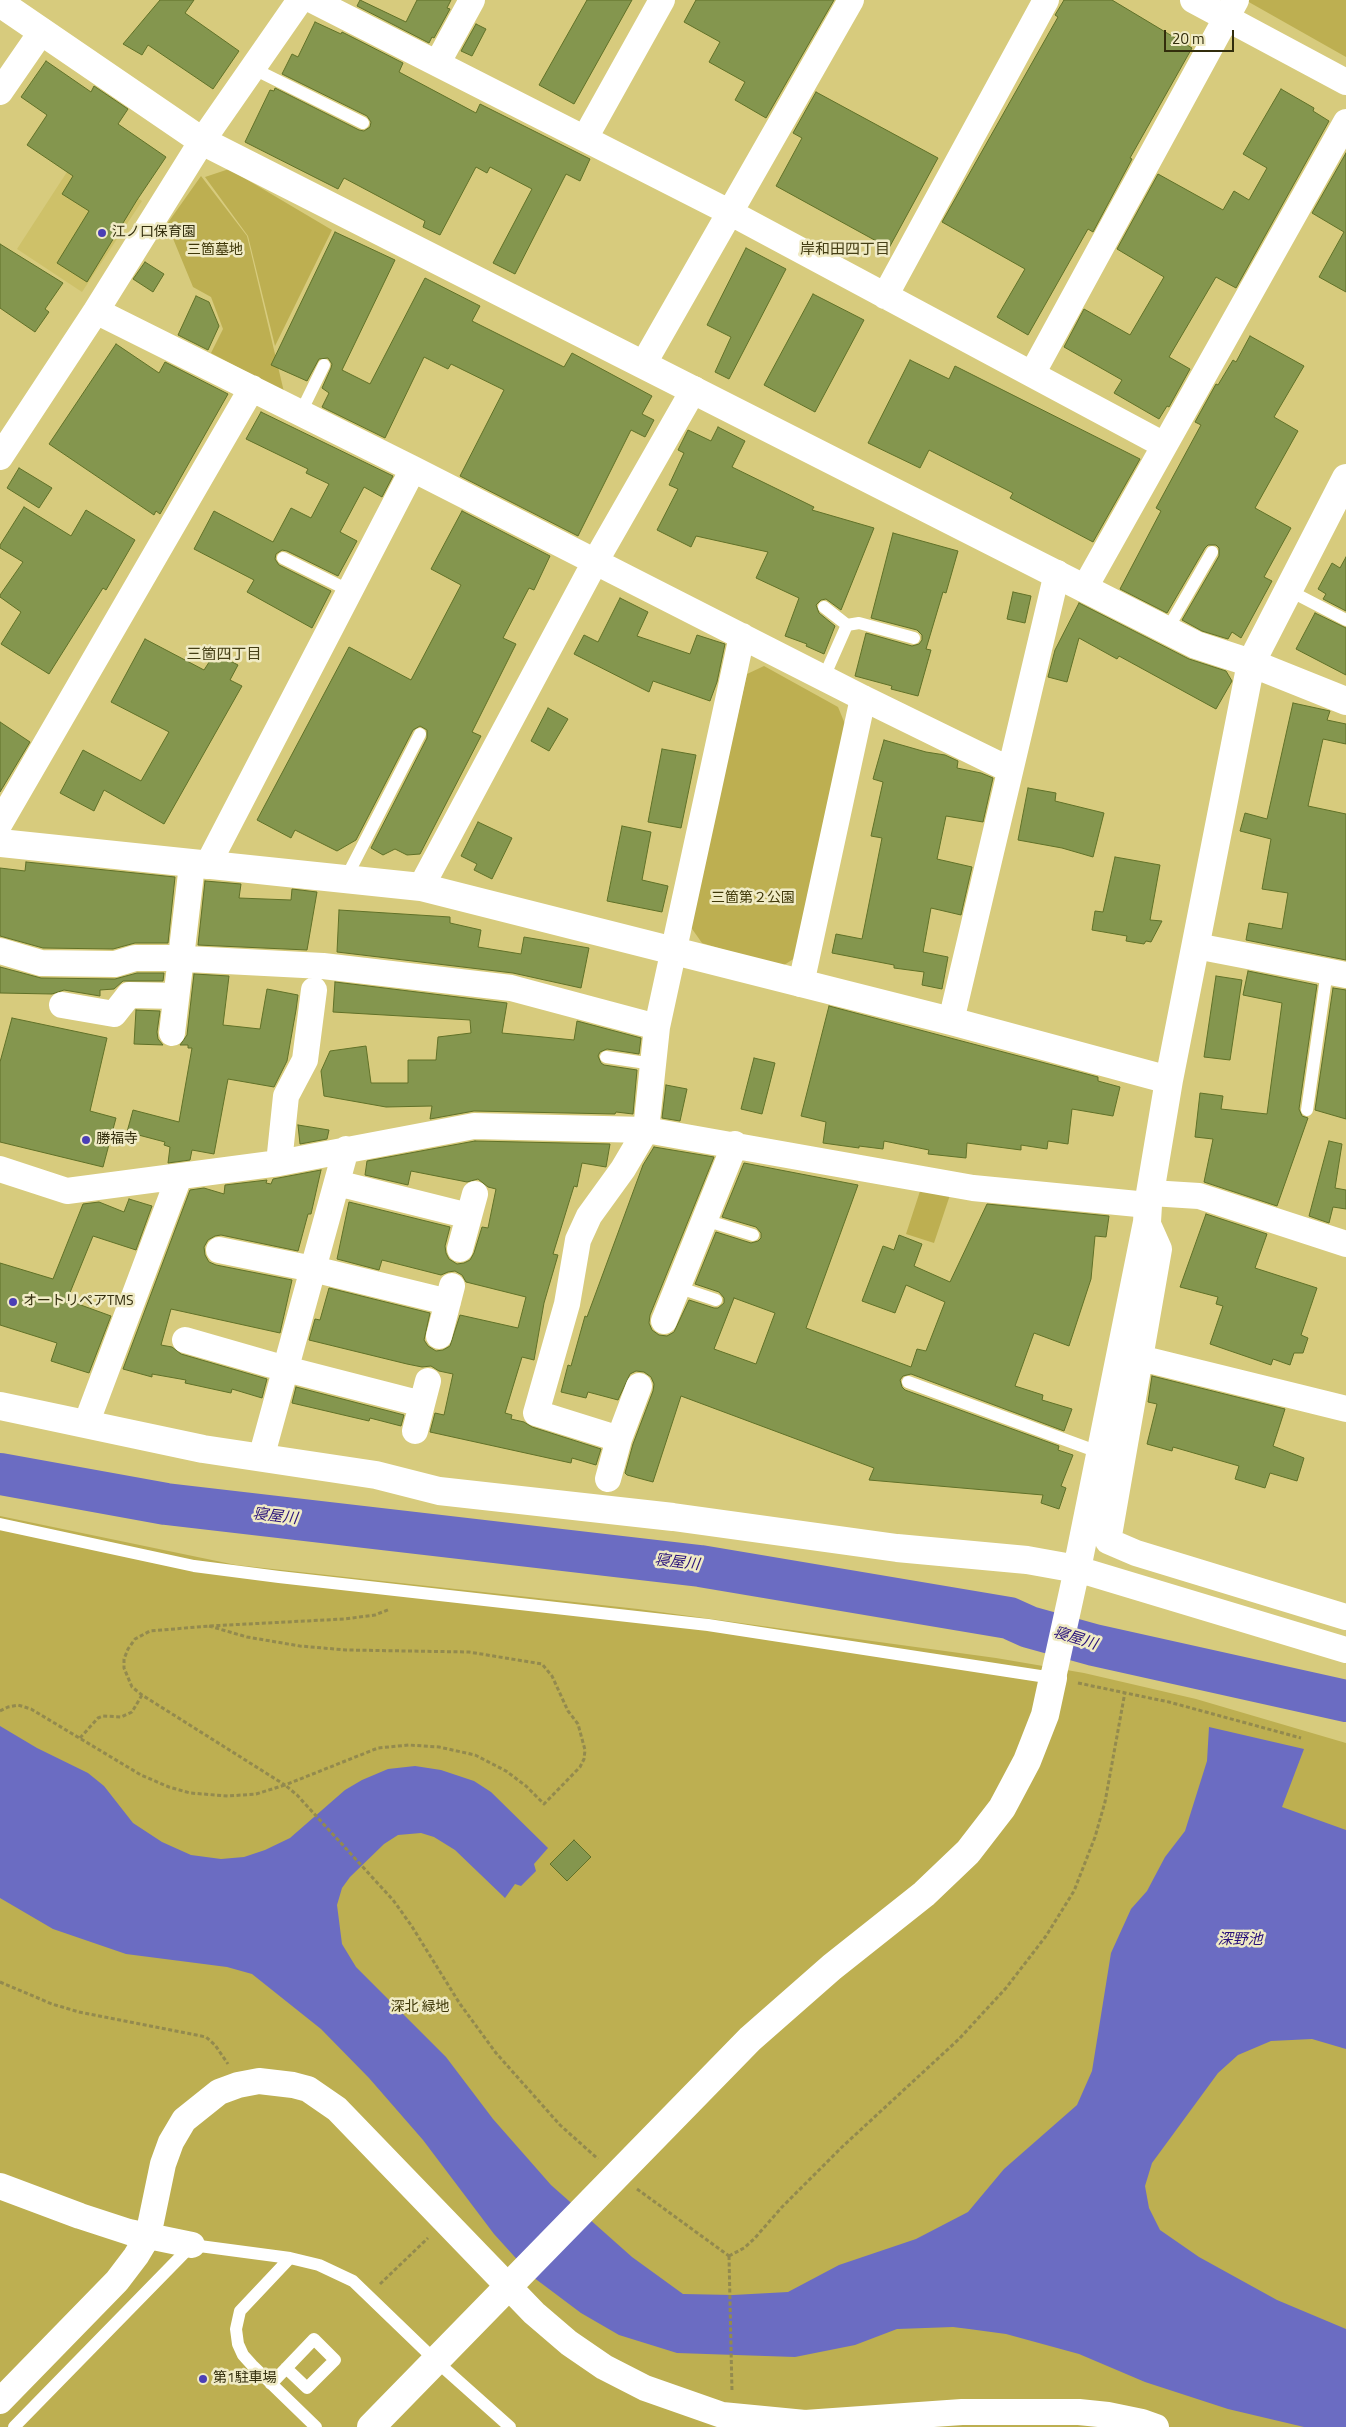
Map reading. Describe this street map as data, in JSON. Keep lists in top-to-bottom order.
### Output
{
  "districts": ["岸和田四丁目", "三箇四丁目"],
  "water": ["寝屋川", "深野池"],
  "parks": ["三箇墓地", "三箇第２公園", "深北 緑地"],
  "places": [
    "江ノ口保育園",
    "勝福寺",
    "オートリペアTMS",
    "第1駐車場"
  ],
  "scale_bar": "20 m"
}
